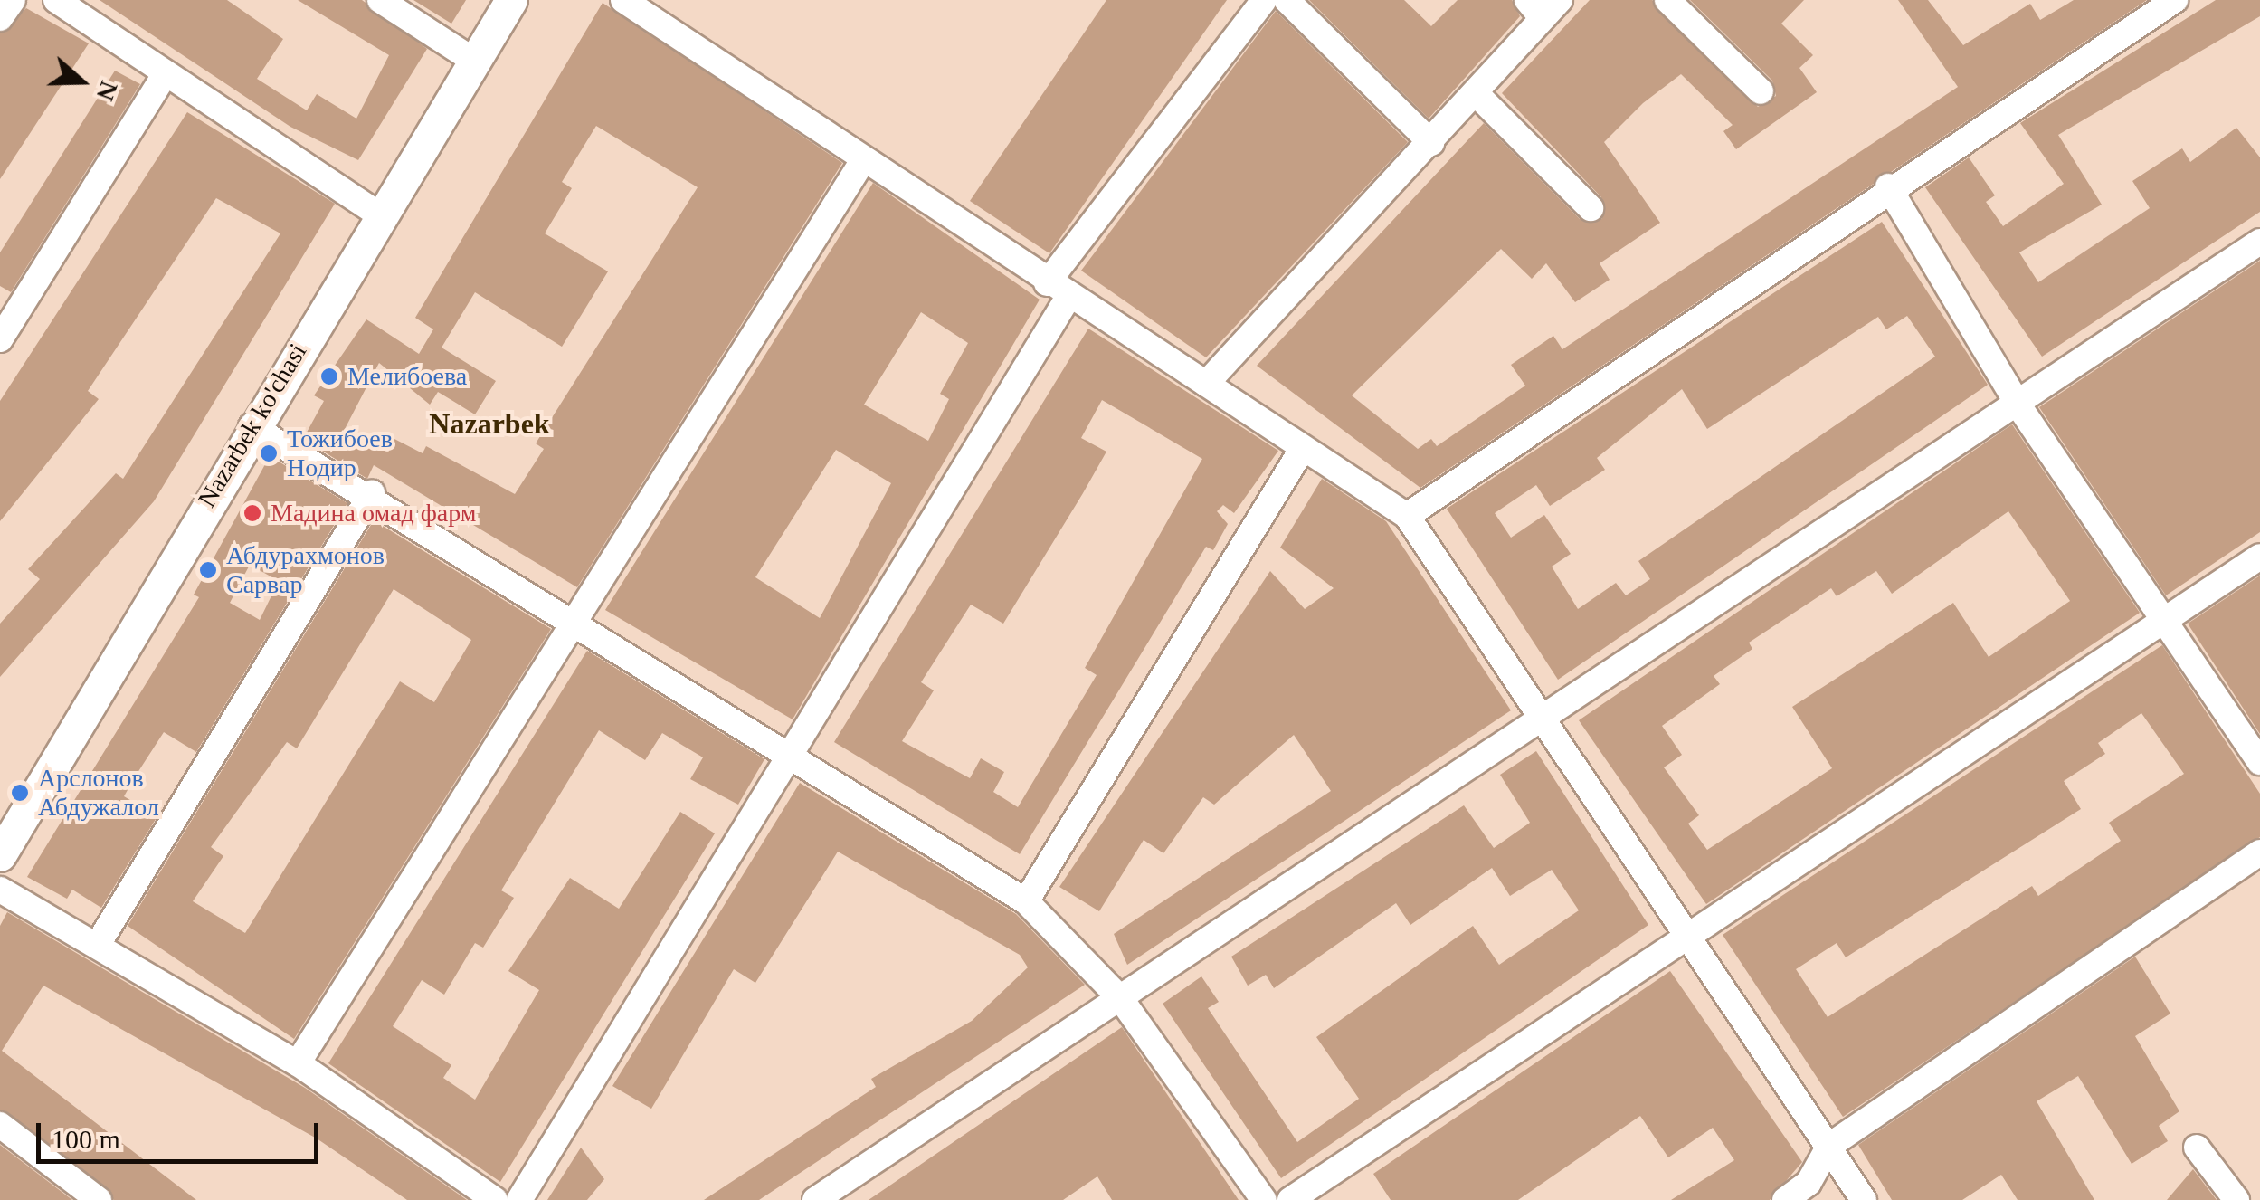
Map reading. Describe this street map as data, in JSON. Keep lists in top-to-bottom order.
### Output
{
  "streets": {
    "main road": ["Nazarbek ko'chasi"]
  },
  "districts": ["Nazarbek"],
  "places": [
    "Мелибоева",
    "Тожибоев Нодир",
    "Мадина омад фарм",
    "Абдурахмонов Сарвар",
    "Арслонов Абдужалол"
  ],
  "scale_bar": "100 m",
  "north": "right"
}
